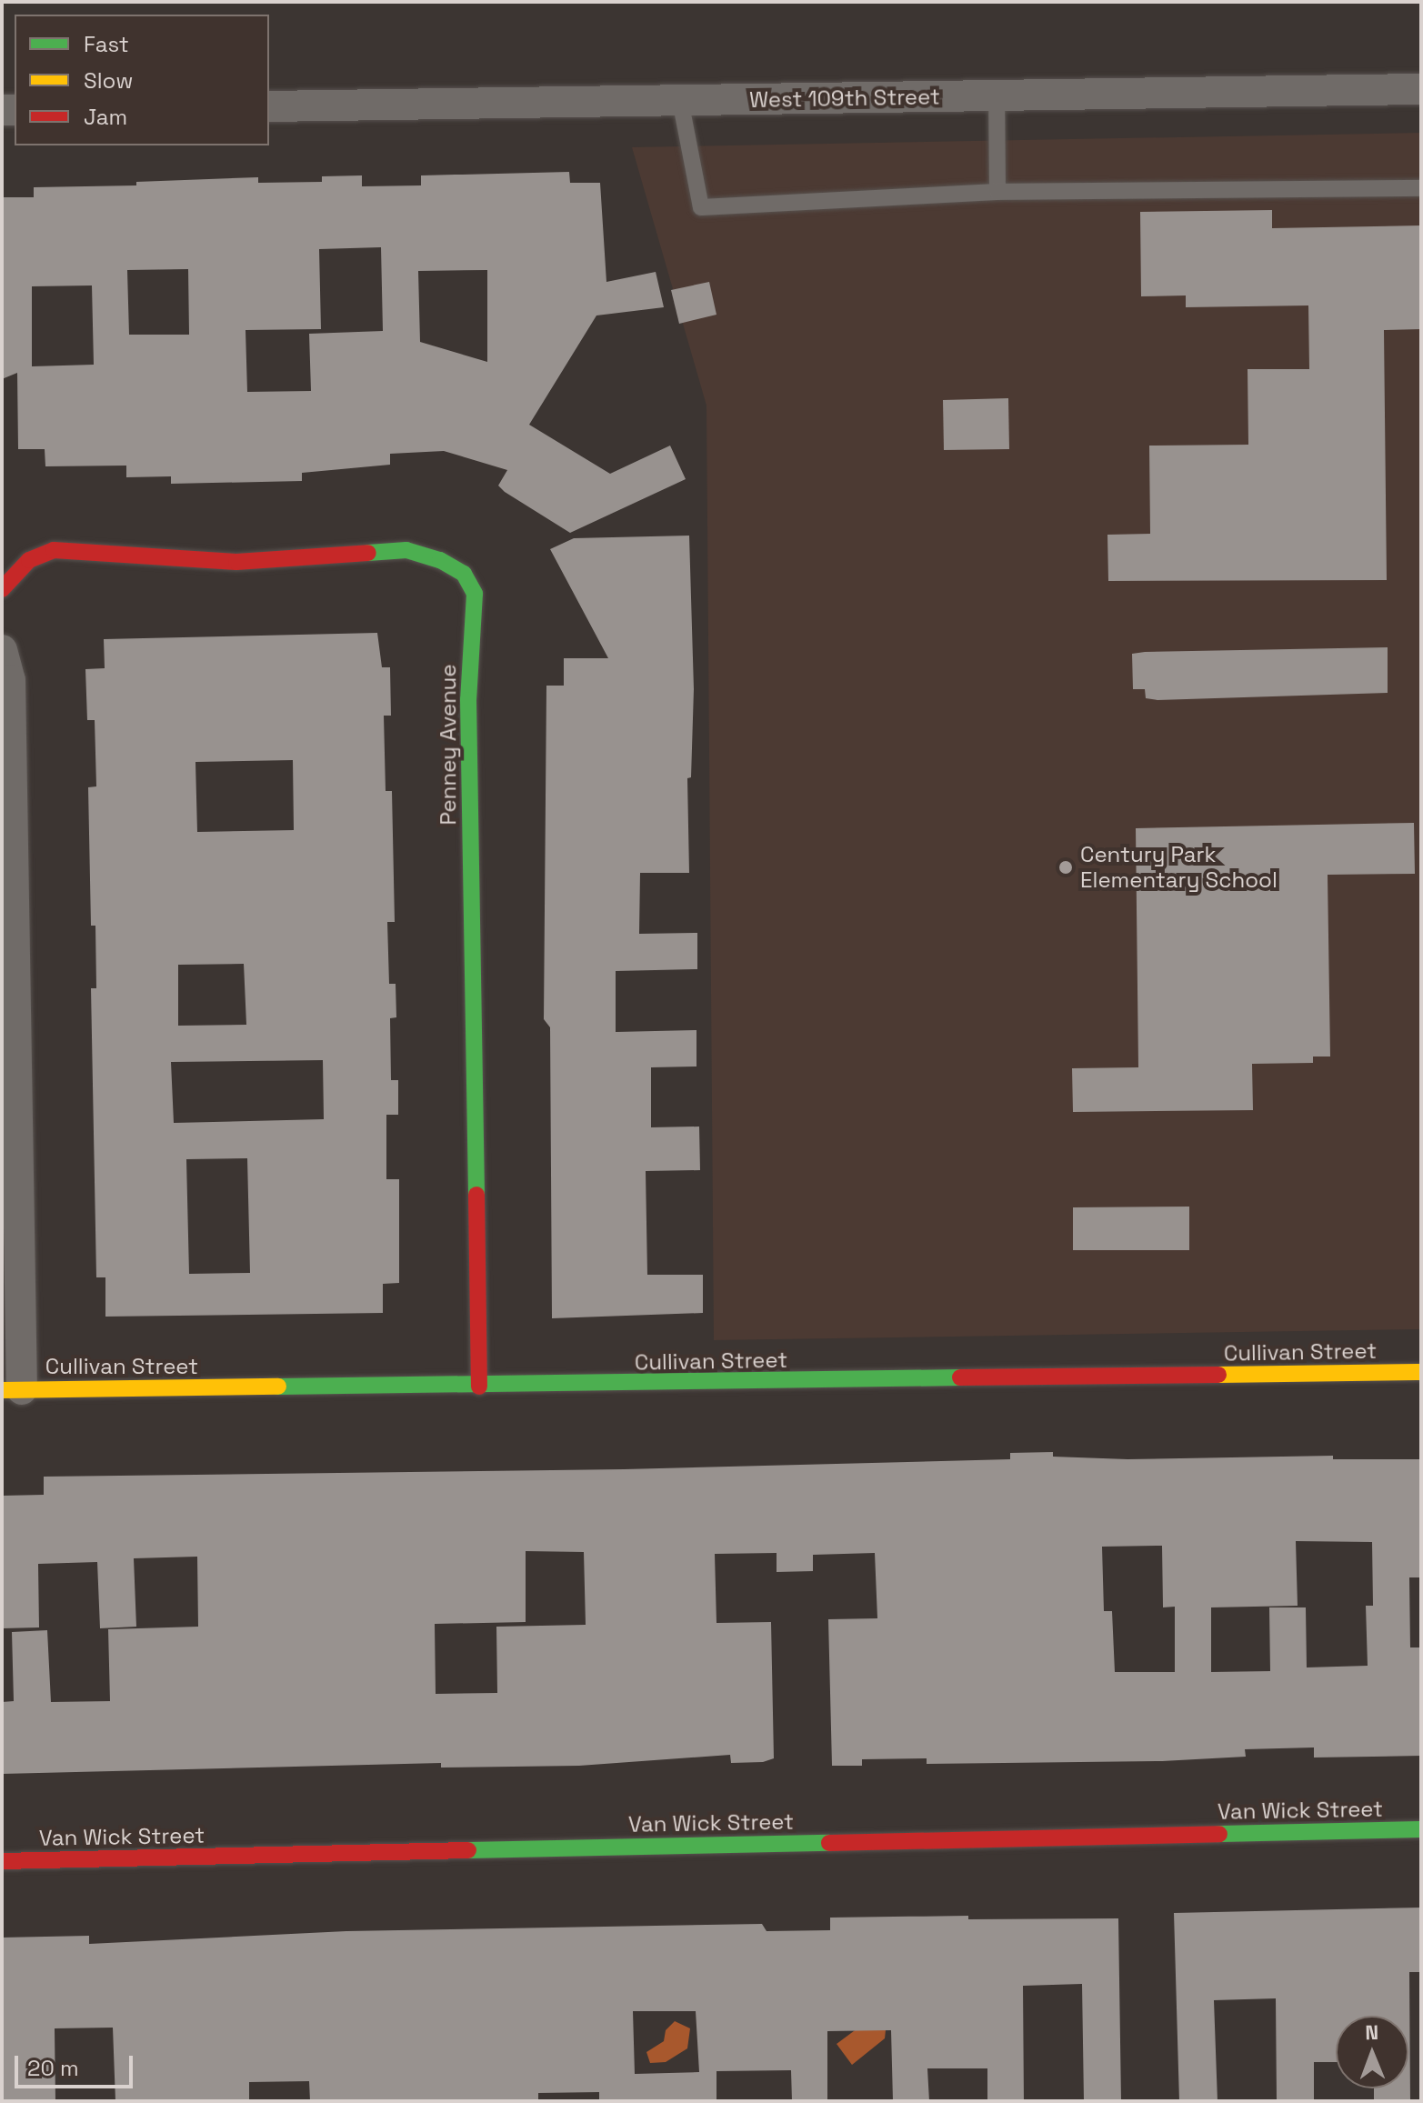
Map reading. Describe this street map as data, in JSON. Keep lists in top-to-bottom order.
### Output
{
  "streets": {
    "street": [
      "West 109th Street",
      "Penney Avenue",
      "Cullivan Street",
      "Van Wick Street"
    ]
  },
  "crossings": [
    ["Penney Avenue", "Cullivan Street"]
  ],
  "places": ["Century Park Elementary School"],
  "legend": ["Fast", "Slow", "Jam"],
  "scale_bar": "20 m",
  "north": "top"
}
